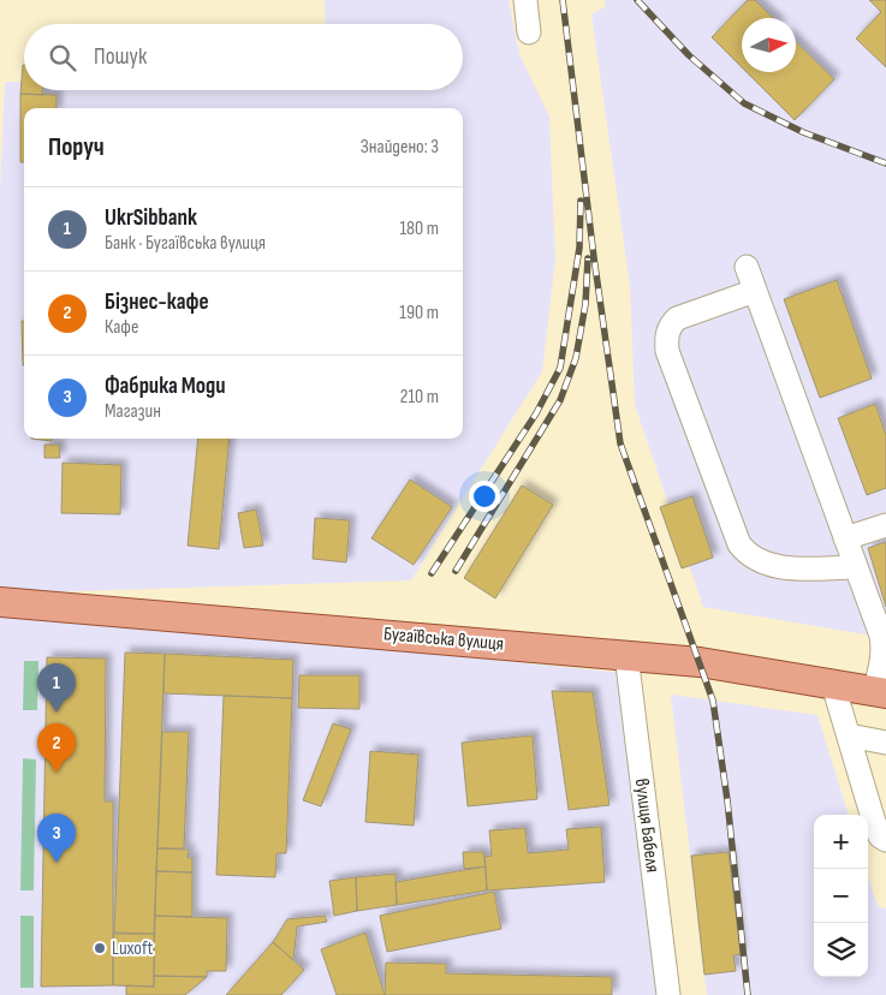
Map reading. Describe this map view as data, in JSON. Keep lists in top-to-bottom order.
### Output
{
  "streets": {
    "main road": ["Бугаївська вулиця"],
    "street": ["вулиця Бабеля"]
  },
  "crossings": [
    ["Бугаївська вулиця", "вулиця Бабеля"]
  ],
  "places": ["Luxoft"],
  "north": "right",
  "page": {
    "search": "Пошук",
    "heading": ["Поруч", "Знайдено: 3"],
    "list": [
      {
        "mark": "1",
        "name": "UkrSibbank",
        "note": "Банк · Бугаївська вулиця",
        "value": "180 m"
      },
      {
        "mark": "2",
        "name": "Бізнес-кафе",
        "note": "Кафе",
        "value": "190 m"
      },
      {
        "mark": "3",
        "name": "Фабрика Моди",
        "note": "Магазин",
        "value": "210 m"
      }
    ],
    "pins": ["1", "2", "3"],
    "map_buttons": ["+", "−"]
  }
}
